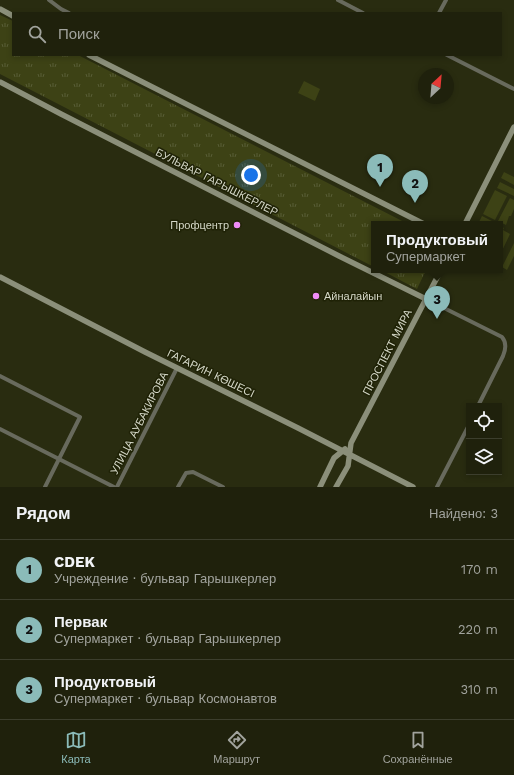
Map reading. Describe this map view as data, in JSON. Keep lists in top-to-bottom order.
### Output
{
  "streets": {
    "street": [
      "БУЛЬВАР ГАРЫШКЕРЛЕР",
      "ПРОСПЕКТ МИРА",
      "ГАГАРИН КӨШЕСІ",
      "УЛИЦА АУБАКИРОВА"
    ]
  },
  "crossings": [
    ["БУЛЬВАР ГАРЫШКЕРЛЕР", "ПРОСПЕКТ МИРА"],
    ["ПРОСПЕКТ МИРА", "ГАГАРИН КӨШЕСІ"],
    ["ГАГАРИН КӨШЕСІ", "УЛИЦА АУБАКИРОВА"]
  ],
  "places": ["Профцентр", "Айналайын"],
  "north": "top right",
  "page": {
    "search": "Поиск",
    "pins": ["1", "2", "3"],
    "popup": ["Продуктовый", "Супермаркет"],
    "heading": ["Рядом", "Найдено: 3"],
    "list": [
      {
        "mark": "1",
        "name": "CDEK",
        "note": "Учреждение · бульвар Гарышкерлер",
        "value": "170 m"
      },
      {
        "mark": "2",
        "name": "Первак",
        "note": "Супермаркет · бульвар Гарышкерлер",
        "value": "220 m"
      },
      {
        "mark": "3",
        "name": "Продуктовый",
        "note": "Супермаркет · бульвар Космонавтов",
        "value": "310 m"
      }
    ],
    "nav": ["Карта", "Маршрут", "Сохранённые"]
  }
}
